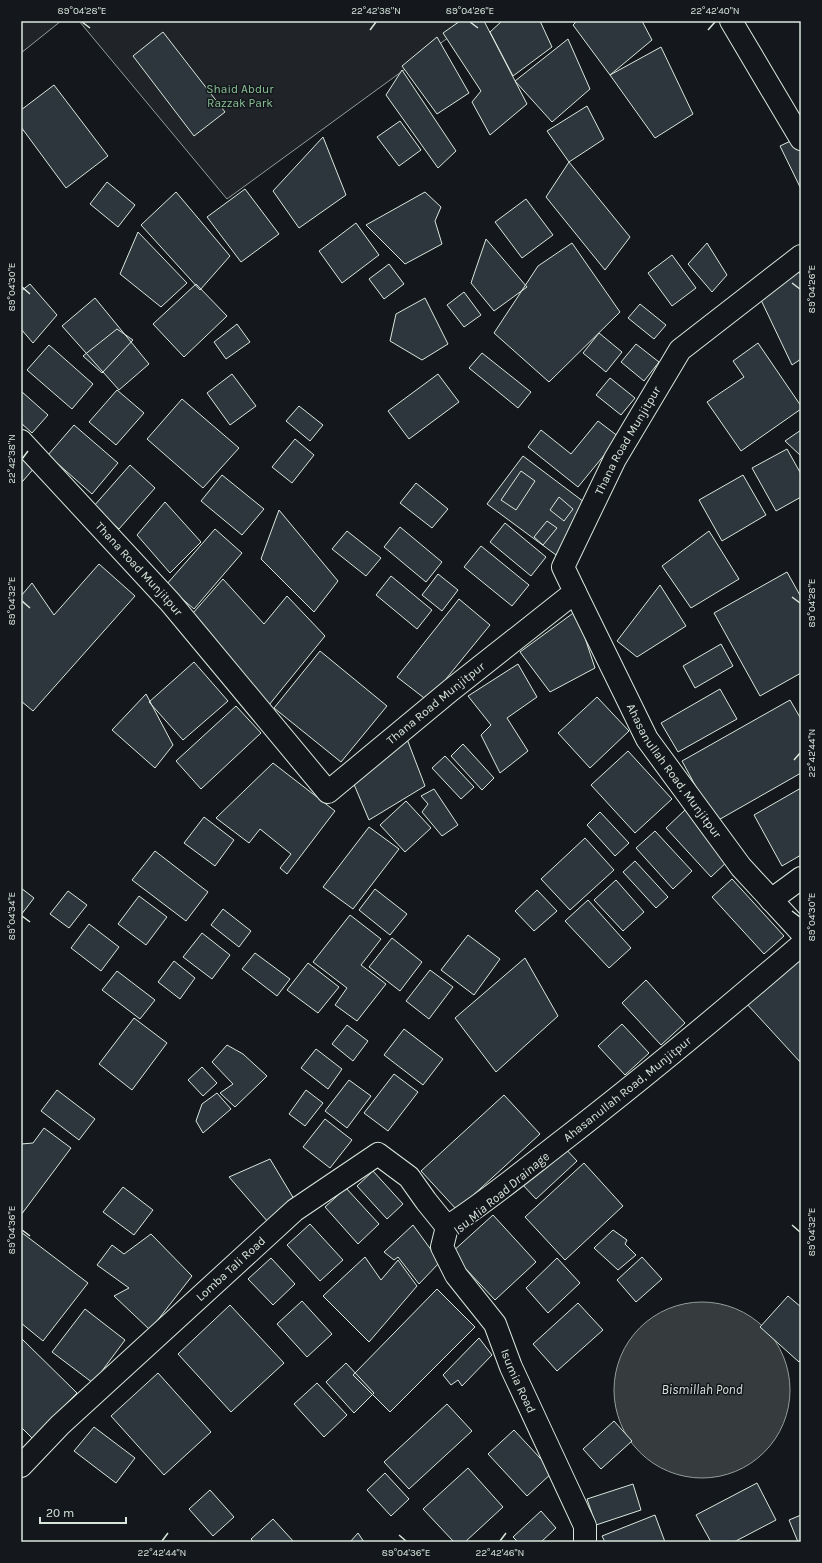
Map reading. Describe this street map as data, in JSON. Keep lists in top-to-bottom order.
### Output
{
  "streets": {
    "street": [
      "Thana Road Munjitpur",
      "Ahasanullah Road, Munjitpur",
      "Lomba Tali Road",
      "Isumia Road"
    ]
  },
  "crossings": [
    ["Thana Road Munjitpur", "Ahasanullah Road, Munjitpur"],
    ["Ahasanullah Road, Munjitpur", "Lomba Tali Road"],
    ["Ahasanullah Road, Munjitpur", "Isumia Road"],
    ["Lomba Tali Road", "Isumia Road"]
  ],
  "water": ["Isu Mia Road Drainage", "Bismillah Pond"],
  "parks": ["Shaid Abdur Razzak Park"],
  "scale_bar": "20 m",
  "coordinates": [
    "89°04'28\"E",
    "22°42'38\"N",
    "89°04'26\"E",
    "22°42'40\"N",
    "89°04'30\"E",
    "89°04'32\"E",
    "22°42'44\"N",
    "89°04'34\"E",
    "89°04'36\"E",
    "22°42'46\"N"
  ]
}
